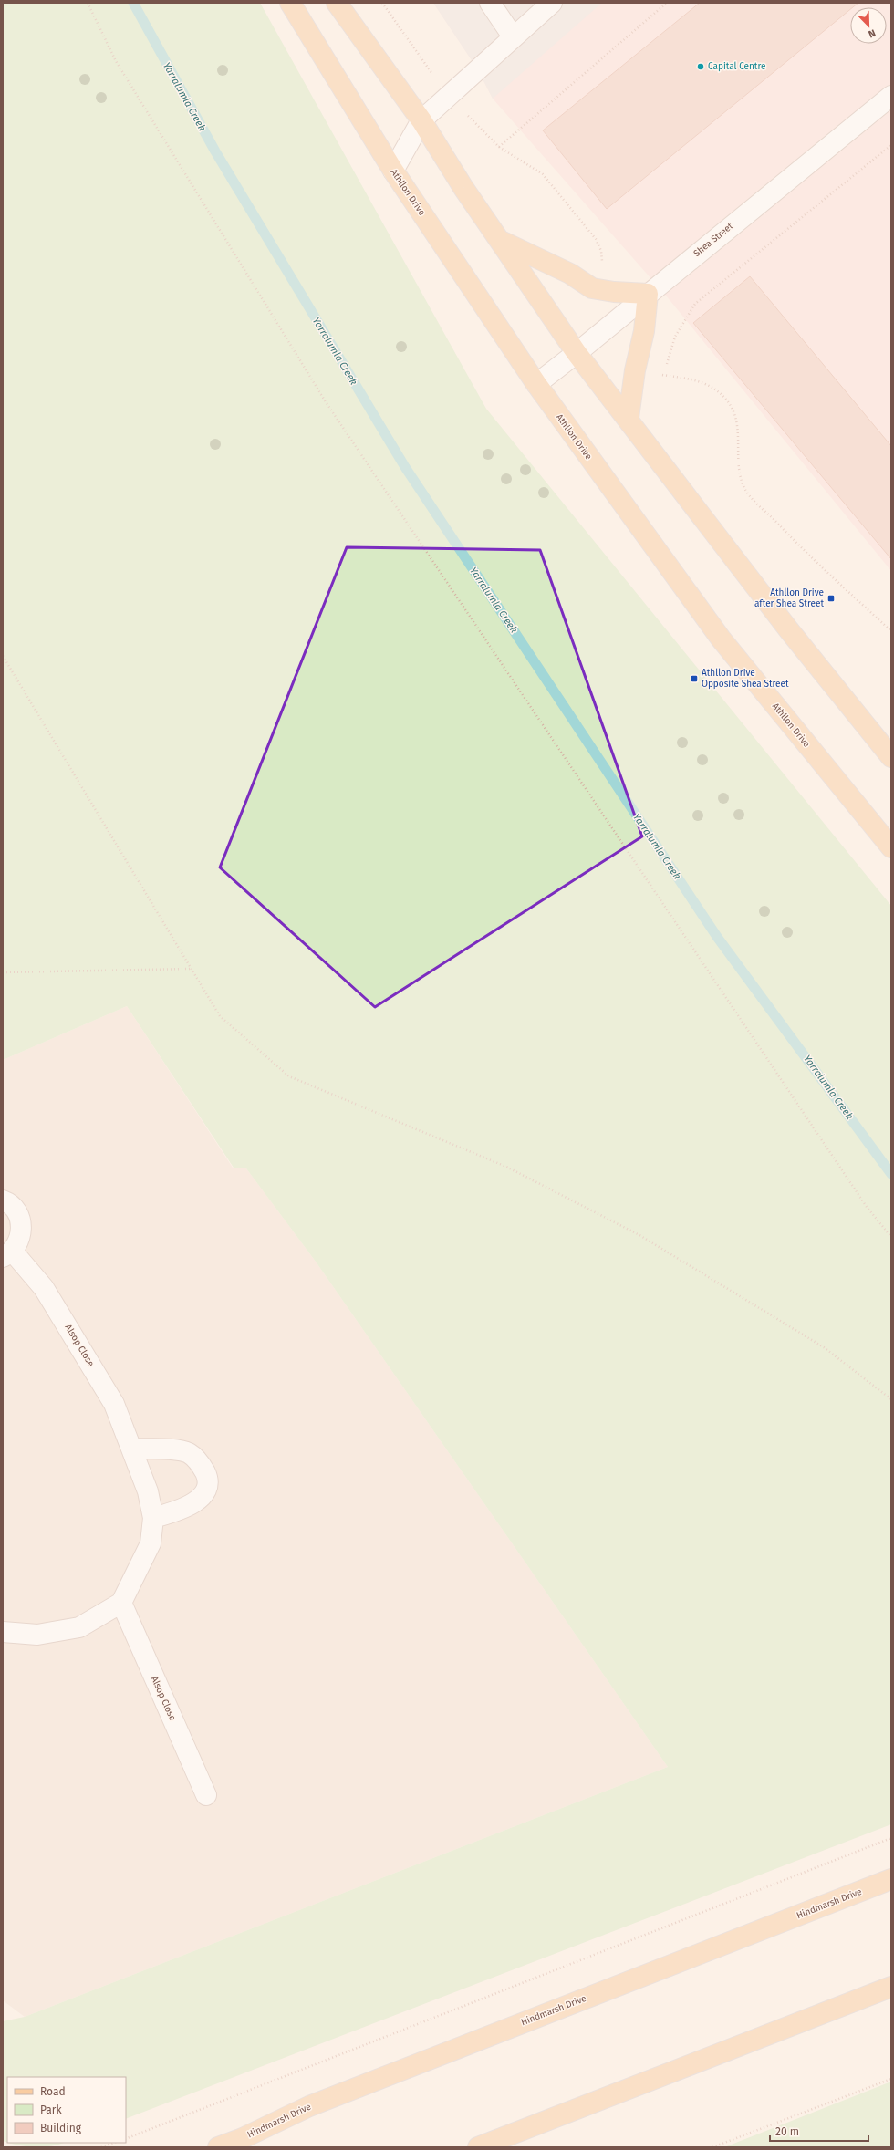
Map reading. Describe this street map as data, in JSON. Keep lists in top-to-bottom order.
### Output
{
  "streets": {
    "main road": ["Athllon Drive", "Hindmarsh Drive"],
    "street": ["Shea Street", "Alsop Close"]
  },
  "crossings": [
    ["Athllon Drive", "Shea Street"]
  ],
  "water": ["Yarralumla Creek"],
  "places": {
    "other": ["Capital Centre"],
    "transit": ["Athllon Drive after Shea Street", "Athllon Drive Opposite Shea Street"]
  },
  "legend": ["Road", "Park", "Building"],
  "scale_bar": "20 m",
  "north": "bottom right"
}
